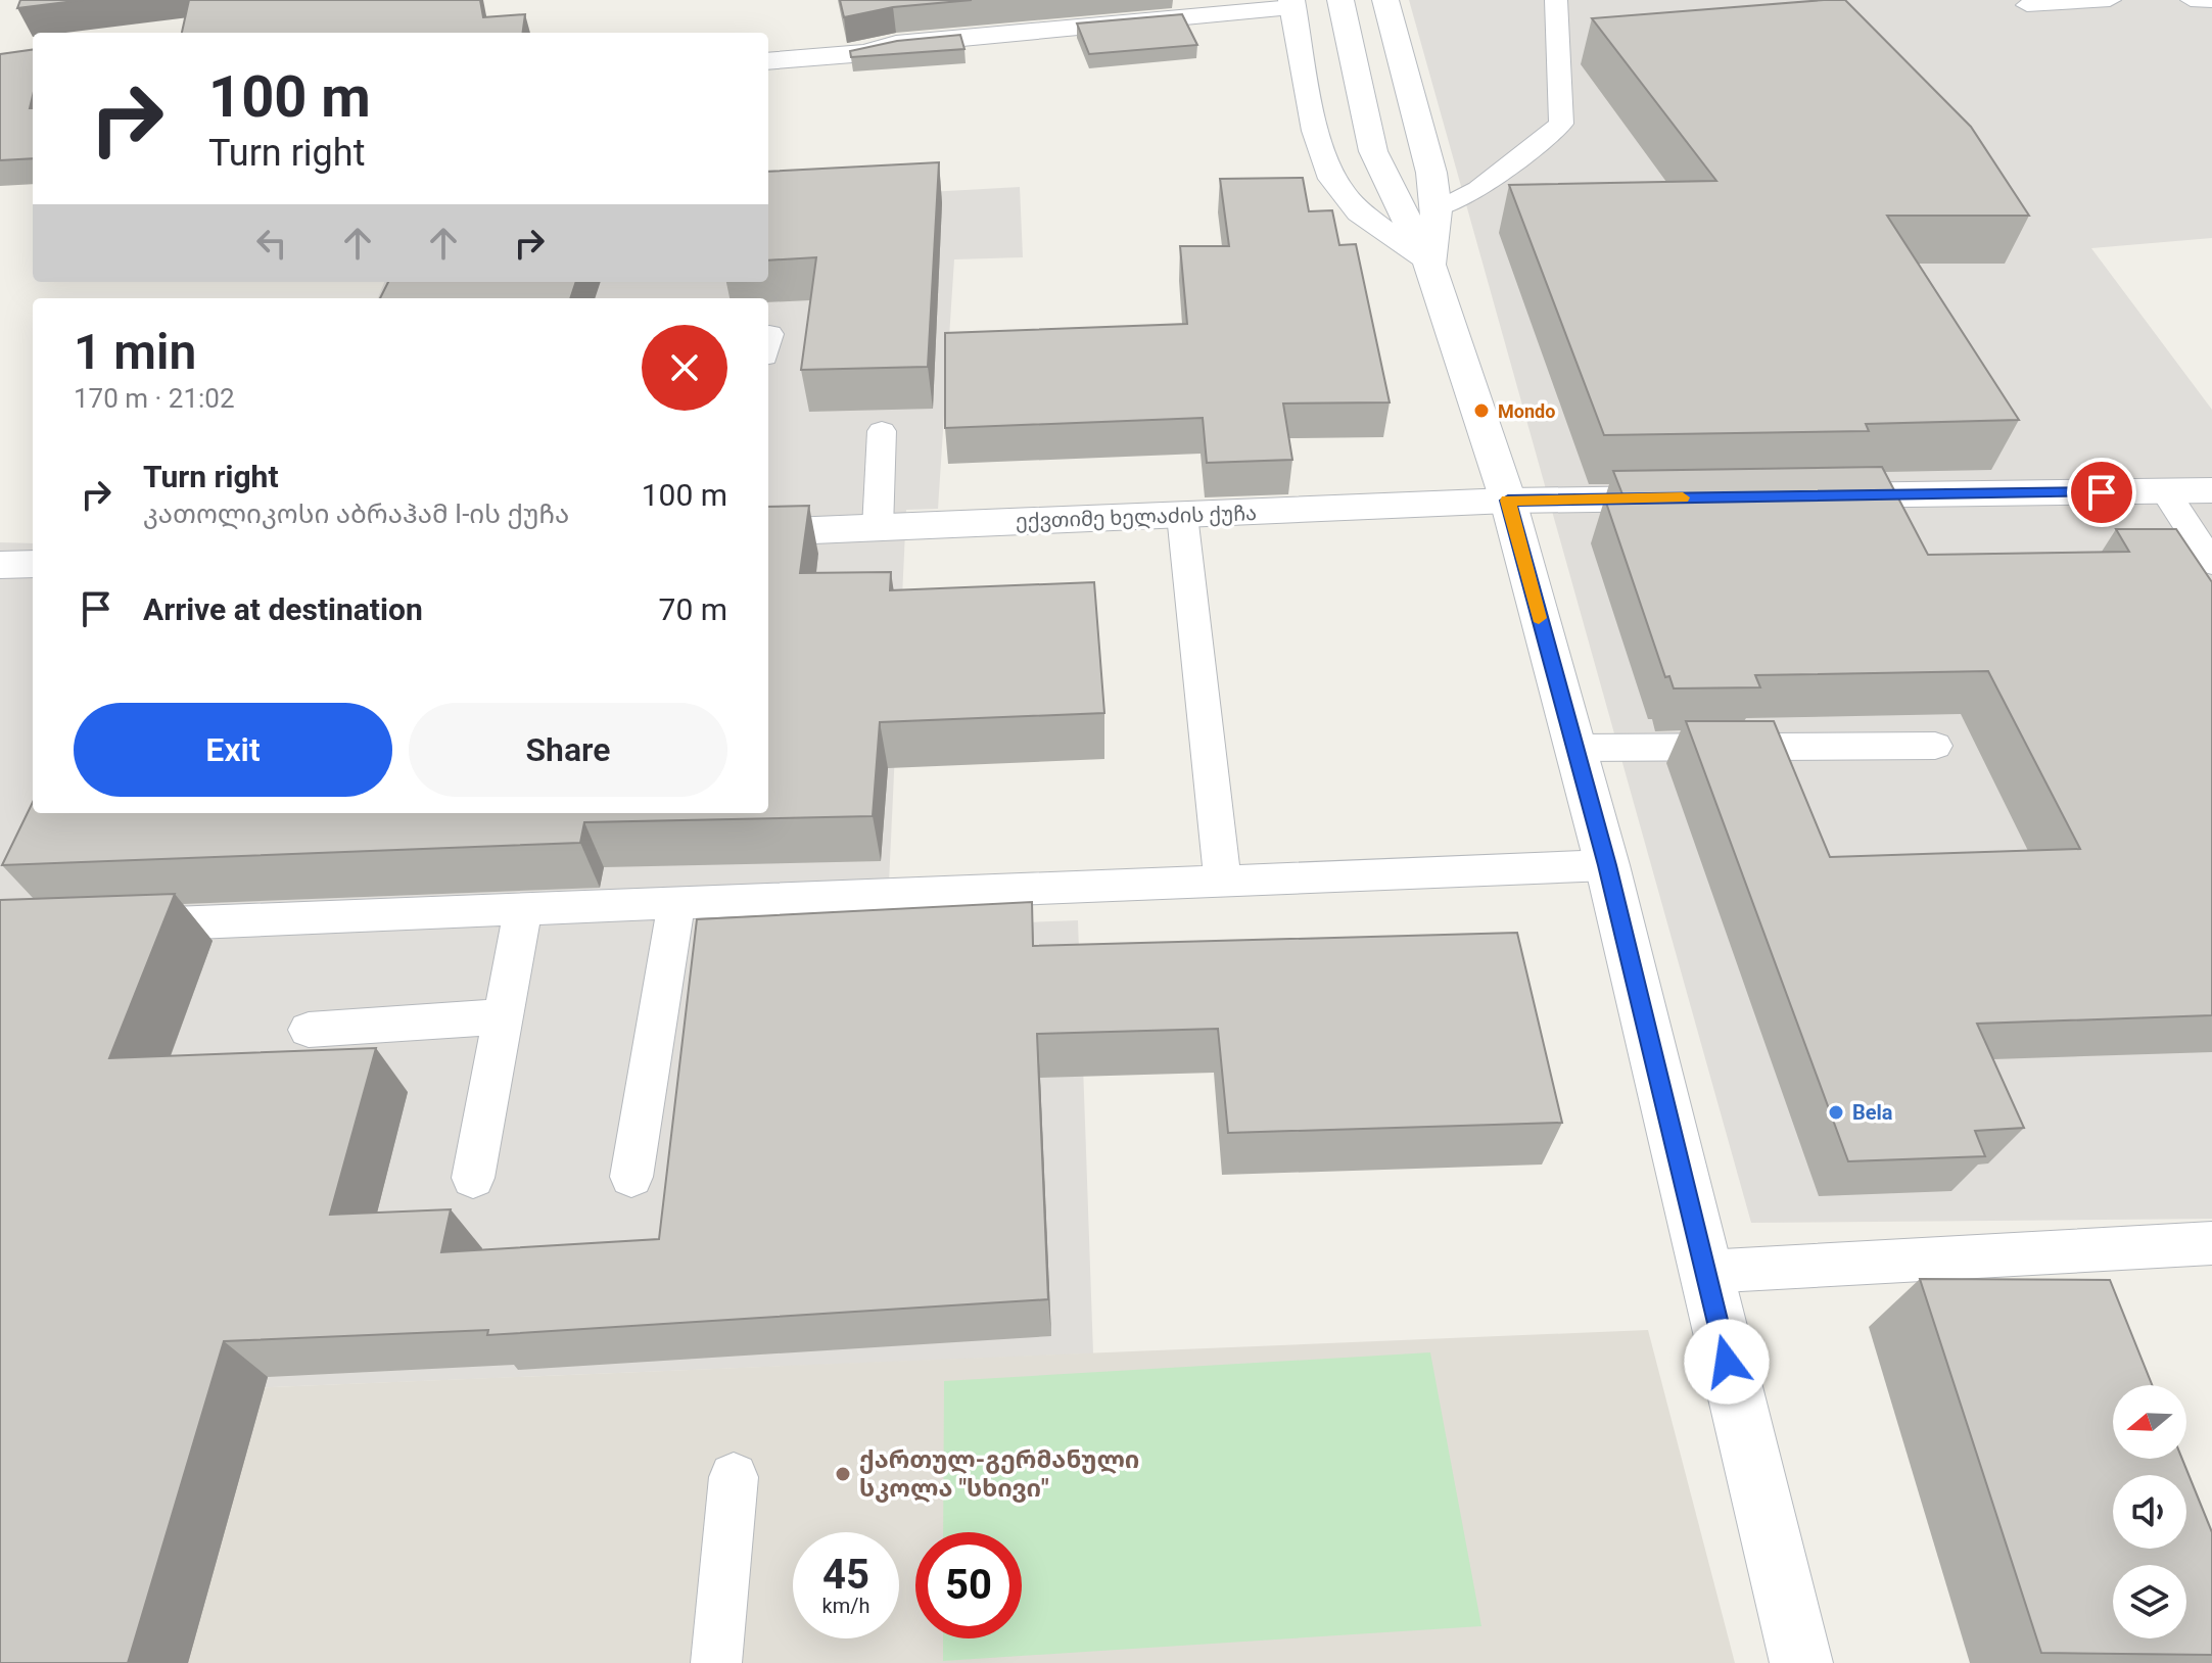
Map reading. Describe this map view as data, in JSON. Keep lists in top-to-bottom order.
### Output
{
  "streets": {
    "main road": ["ექვთიმე ხელაძის ქუჩა"]
  },
  "places": ["Mondo", "Bela", "ქართულ-გერმანული სკოლა \"სხივი\""],
  "north": "left",
  "page": {
    "turn": ["100 m", "Turn right"],
    "heading": ["1 min", "170 m · 21:02"],
    "list": [
      {
        "name": "Turn right",
        "note": "კათოლიკოსი აბრაჰამ I-ის ქუჩა",
        "value": "100 m"
      },
      {
        "name": "Arrive at destination",
        "value": "70 m"
      }
    ],
    "buttons": ["Exit", "Share"],
    "speed": "45 km/h",
    "limit": "50"
  }
}
